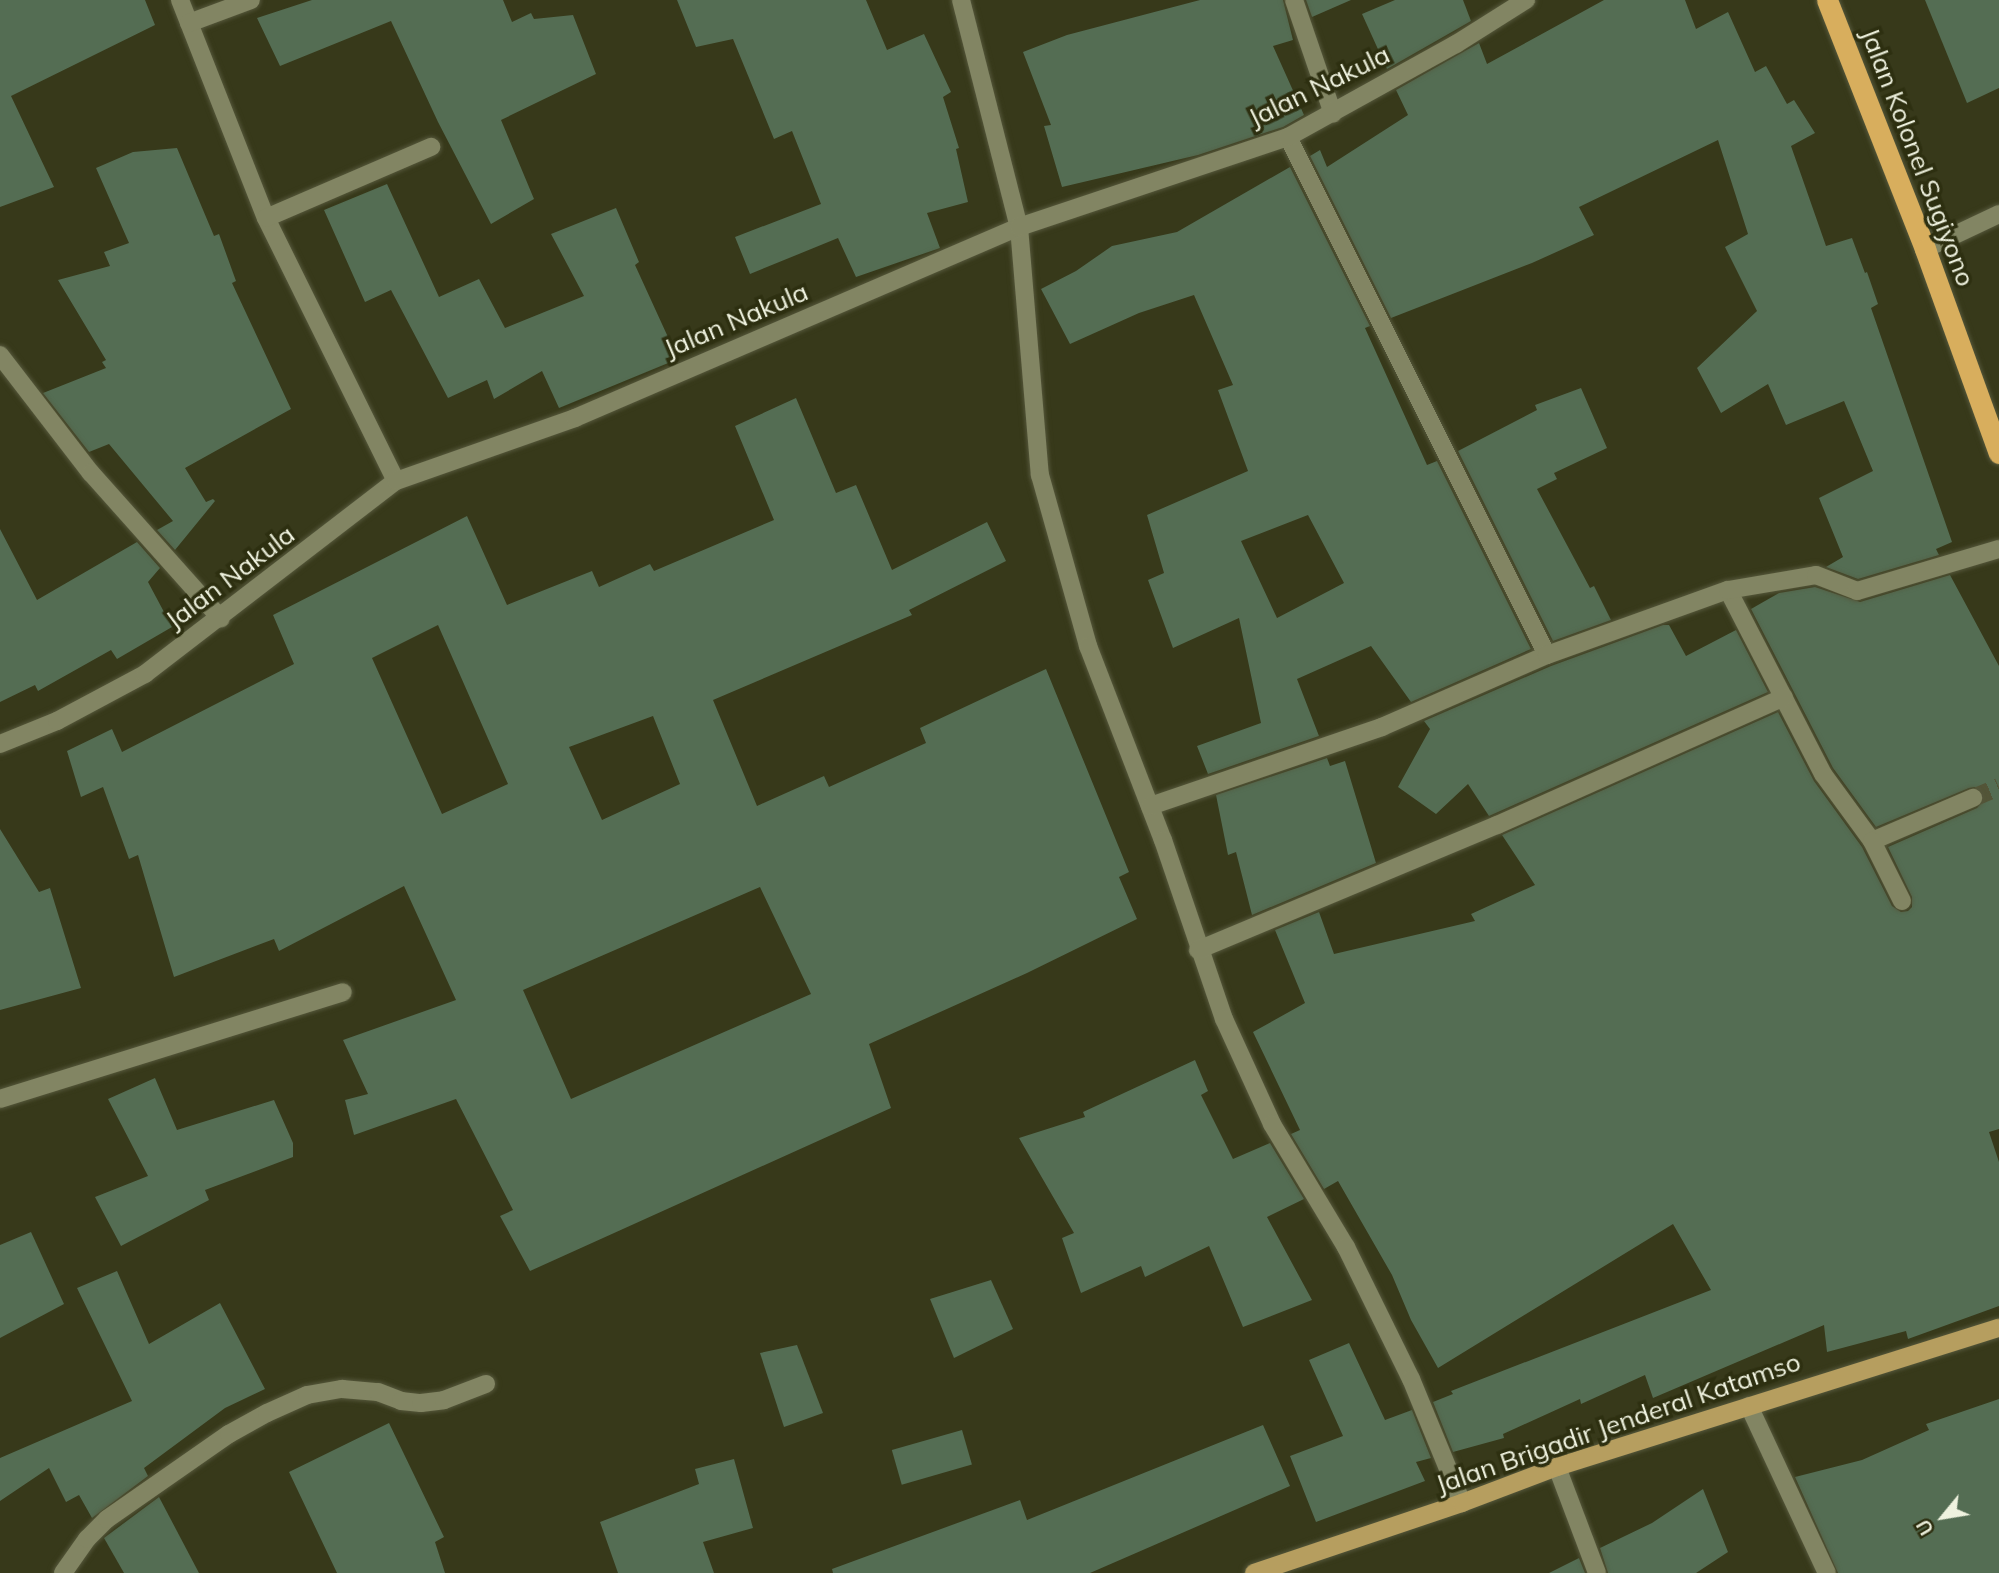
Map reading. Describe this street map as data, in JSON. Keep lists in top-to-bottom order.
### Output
{
  "streets": {
    "highway": ["Jalan Kolonel Sugiyono"],
    "main road": ["Jalan Brigadir Jenderal Katamso"],
    "street": ["Jalan Nakula"]
  },
  "north": "bottom left"
}
